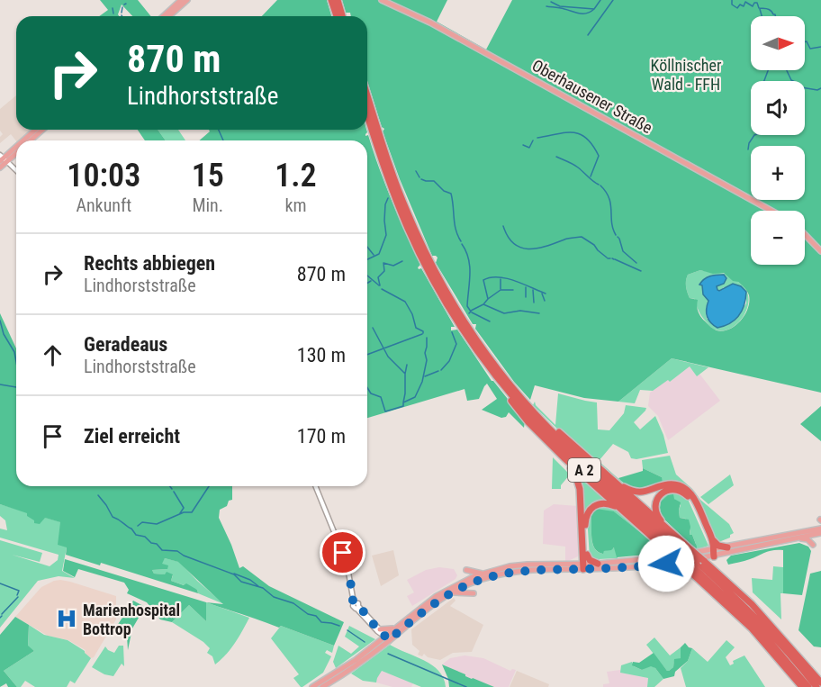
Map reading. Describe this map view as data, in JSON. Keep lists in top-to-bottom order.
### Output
{
  "streets": {
    "highway": ["A 2"],
    "main road": ["Oberhausener Straße"]
  },
  "parks": ["Köllnischer Wald - FFH"],
  "places": {
    "hospital": ["Marienhospital Bottrop"]
  },
  "north": "right",
  "page": {
    "map_buttons": ["+", "−"],
    "turn": ["870 m", "Lindhorststraße"],
    "eta": [
      "10:03",
      "Ankunft",
      "15",
      "Min.",
      "1.2",
      "km"
    ],
    "list": [
      {
        "name": "Rechts abbiegen",
        "note": "Lindhorststraße",
        "value": "870 m"
      },
      {
        "name": "Geradeaus",
        "note": "Lindhorststraße",
        "value": "130 m"
      },
      {
        "name": "Ziel erreicht",
        "value": "170 m"
      }
    ]
  }
}
